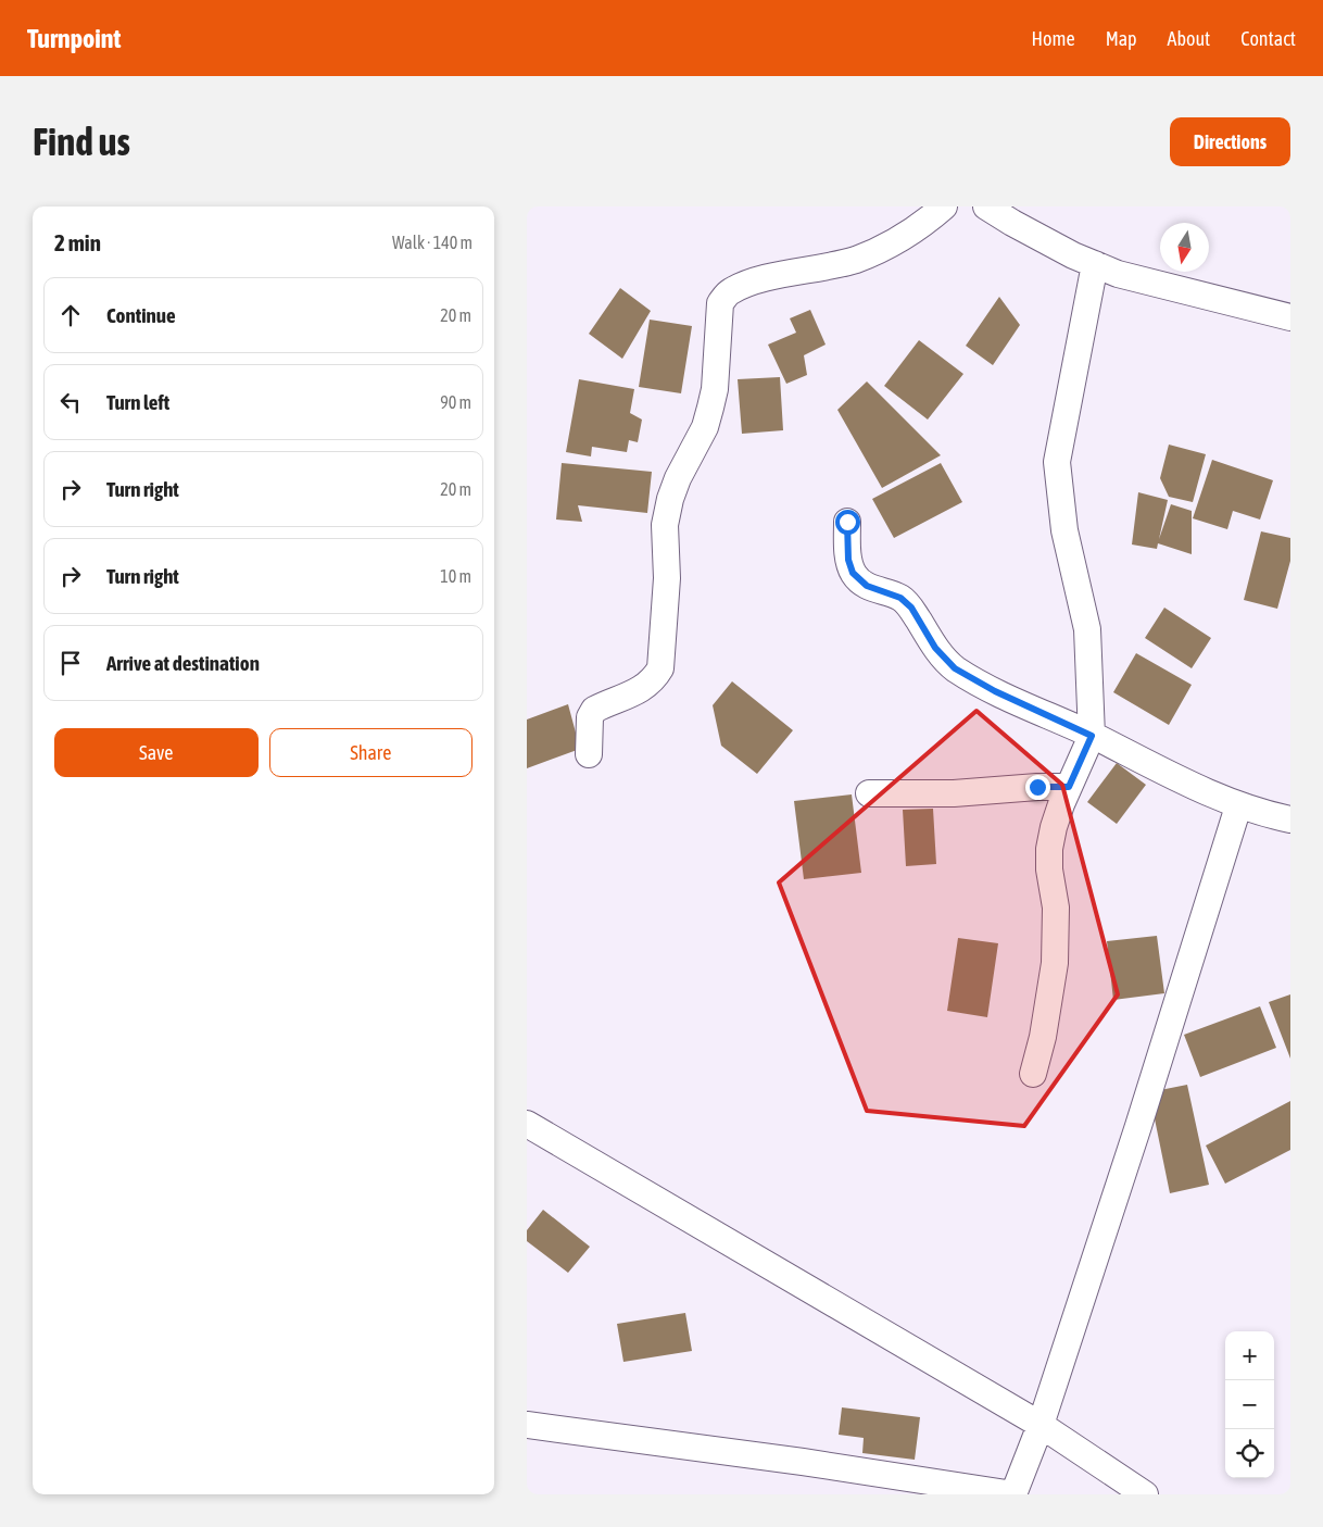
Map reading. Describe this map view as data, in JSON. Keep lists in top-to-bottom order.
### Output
{
  "north": "bottom",
  "page": {
    "header": "Turnpoint",
    "nav": [
      "Home",
      "Map",
      "About",
      "Contact"
    ],
    "buttons": [
      "Directions",
      ["Save", "Share"]
    ],
    "title": "Find us",
    "heading": ["2 min", "Walk · 140 m"],
    "list": [
      ["Continue", "20 m"],
      ["Turn left", "90 m"],
      ["Turn right", "20 m"],
      ["Turn right", "10 m"],
      "Arrive at destination"
    ],
    "map_buttons": ["+", "−"]
  }
}
